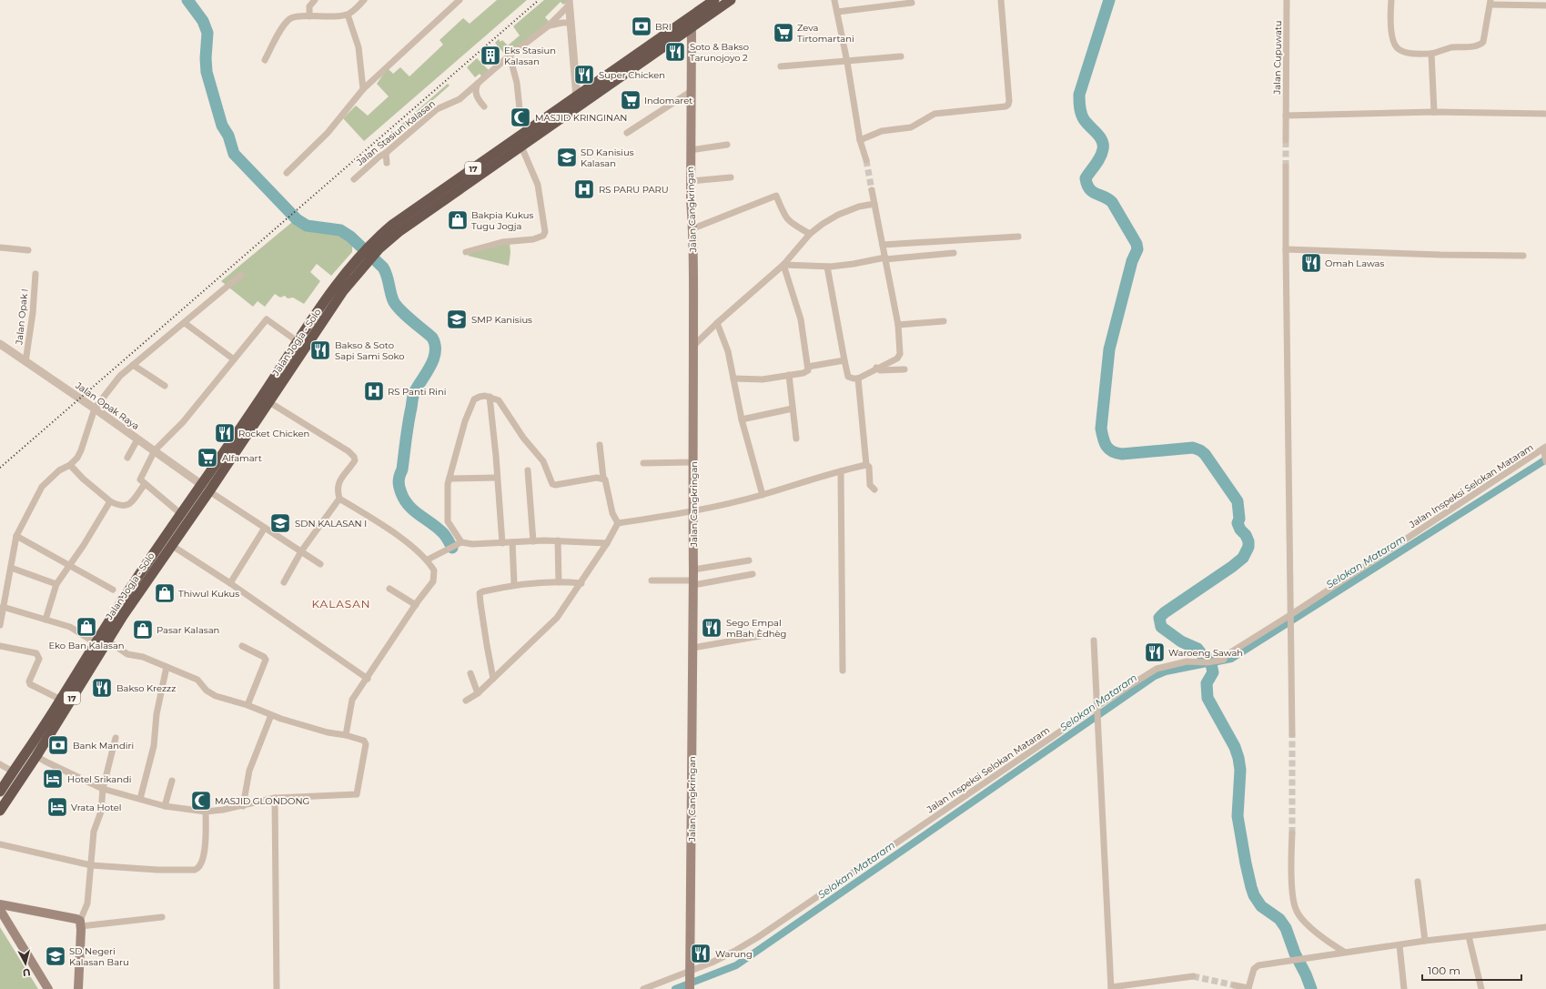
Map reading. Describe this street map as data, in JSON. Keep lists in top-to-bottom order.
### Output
{
  "streets": {
    "highway": ["17", "Jalan Jogja - Solo"],
    "main road": ["Jalan Cangkringan"],
    "street": [
      "Jalan Cupuwatu",
      "Jalan Stasiun Kalasan",
      "Jalan Opak I",
      "Jalan Opak Raya",
      "Jalan Inspeksi Selokan Mataram"
    ]
  },
  "crossings": [
    ["Jalan Cangkringan", "Jalan Jogja - Solo"],
    ["Jalan Cangkringan", "Jalan Inspeksi Selokan Mataram"],
    ["Jalan Opak I", "Jalan Opak Raya"],
    ["Jalan Jogja - Solo", "Jalan Opak Raya"]
  ],
  "districts": ["KALASAN"],
  "water": ["Selokan Mataram"],
  "places": {
    "bank": ["BRI", "Bank Mandiri"],
    "supermarket": ["Zeva Tirtomartani", "Indomaret", "Alfamart"],
    "restaurant": [
      "Soto & Bakso Tarunojoyo 2",
      "Super Chicken",
      "Omah Lawas",
      "Bakso & Soto Sapi Sami Soko",
      "Rocket Chicken",
      "Sego Empal mBah Èdhèg",
      "Waroeng Sawah",
      "Bakso Krezzz",
      "Warung"
    ],
    "building": ["Eks Stasiun Kalasan"],
    "mosque": ["MASJID KRINGINAN", "MASJID GLONDONG"],
    "school or university": [
      "SD Kanisius Kalasan",
      "SMP Kanisius",
      "SDN KALASAN I",
      "SD Negeri Kalasan Baru"
    ],
    "hospital": ["RS PARU PARU", "RS Panti Rini"],
    "shop": [
      "Bakpia Kukus Tugu Jogja",
      "Thiwul Kukus",
      "Eko Ban Kalasan",
      "Pasar Kalasan"
    ],
    "hotel": ["Hotel Srikandi", "Vrata Hotel"]
  },
  "scale_bar": "100 m",
  "north": "bottom"
}
